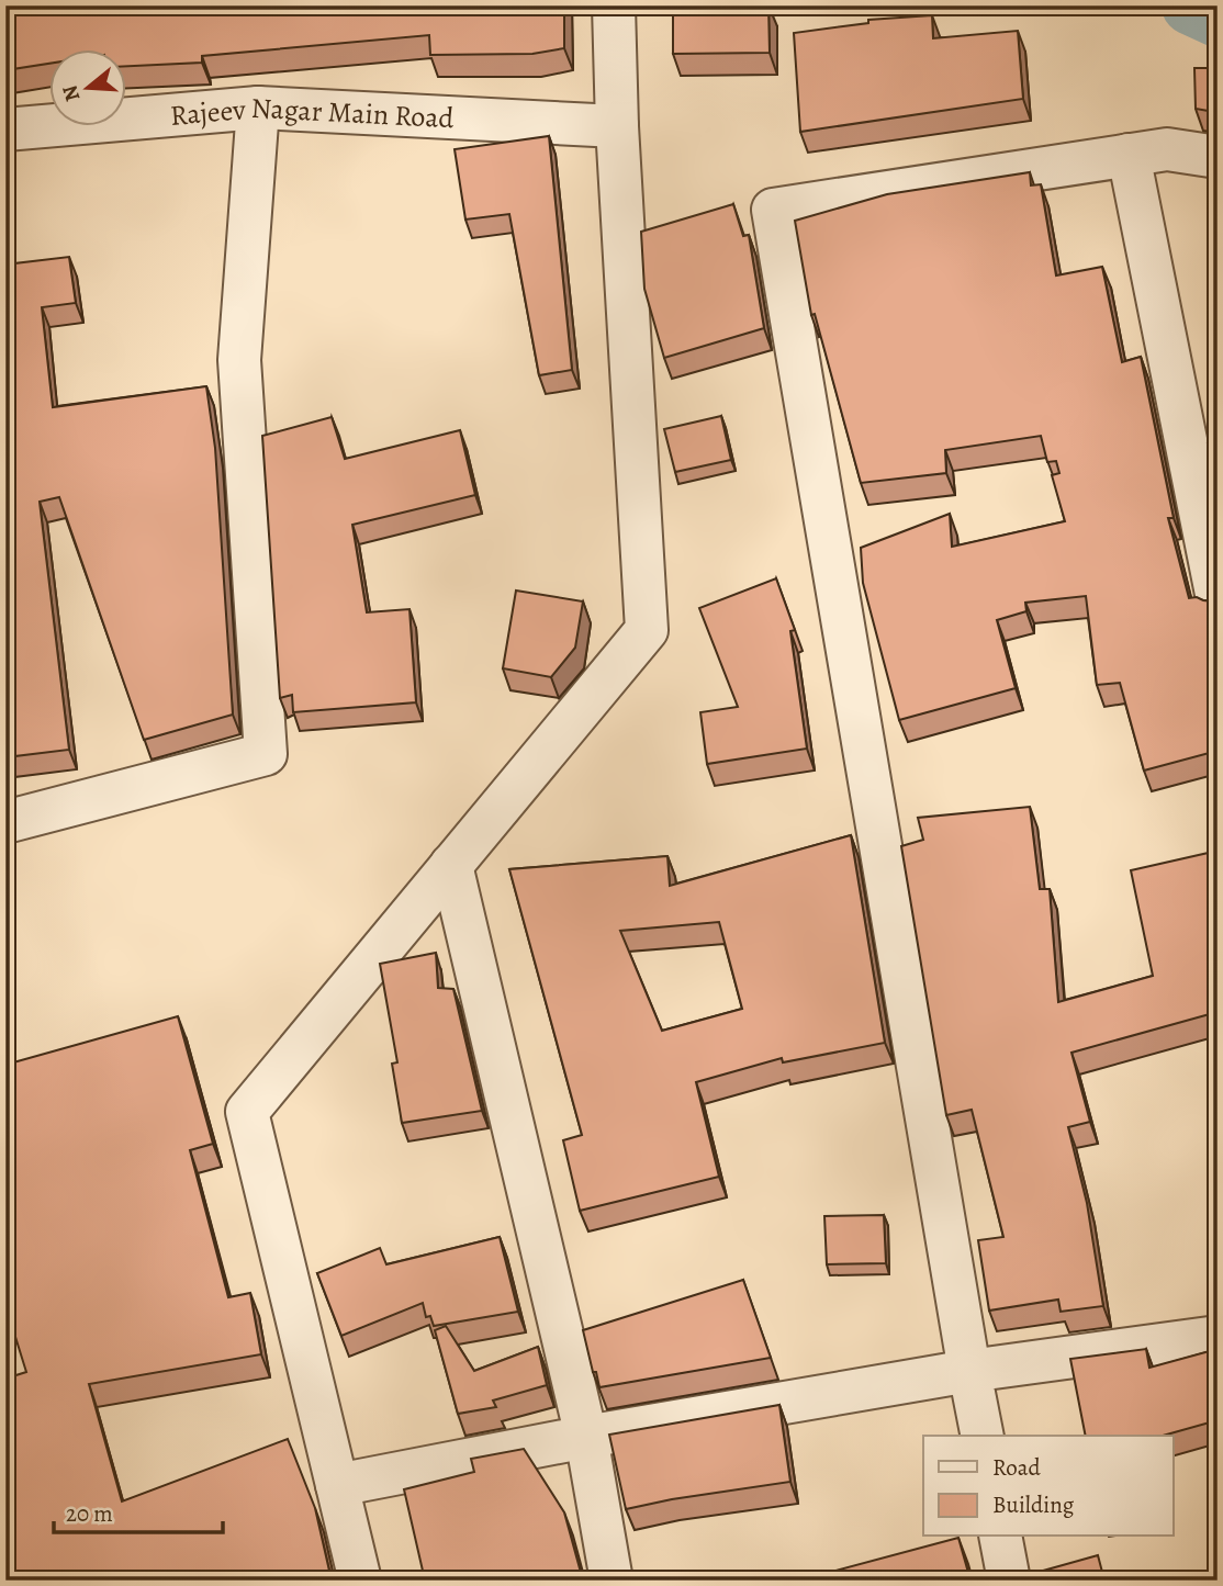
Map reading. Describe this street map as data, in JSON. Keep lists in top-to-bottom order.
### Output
{
  "streets": {
    "street": ["Rajeev Nagar Main Road"]
  },
  "legend": ["Road", "Building"],
  "scale_bar": "20 m",
  "north": "left"
}
